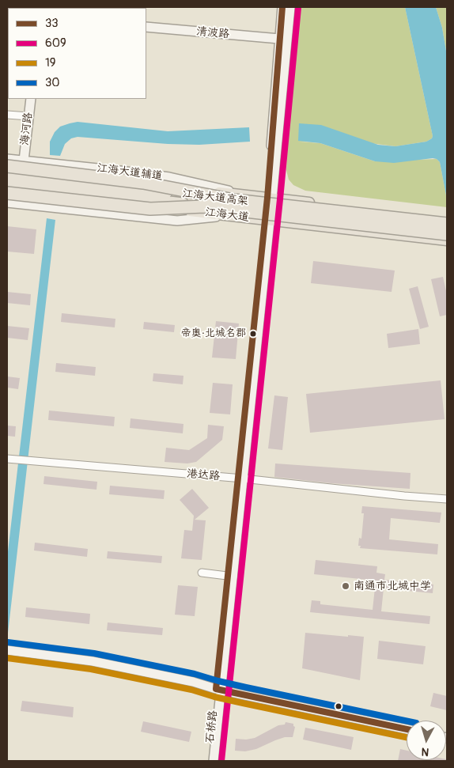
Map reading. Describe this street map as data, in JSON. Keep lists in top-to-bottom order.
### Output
{
  "streets": {
    "highway": ["江海大道高架"],
    "main road": ["江海大道"],
    "street": [
      "清波路",
      "海河路",
      "江海大道辅道",
      "港达路",
      "石桥路"
    ]
  },
  "crossings": [
    ["海河路", "江海大道辅道"],
    ["江海大道辅道", "江海大道"],
    ["江海大道高架", "江海大道"],
    ["江海大道", "石桥路"],
    ["港达路", "石桥路"]
  ],
  "places": ["帝奥·北城名郡", "南通市北城中学"],
  "lines": [
    "transit line 33",
    "transit line 609",
    "transit line 30",
    "transit line 19"
  ],
  "legend": [
    "33",
    "609",
    "19",
    "30"
  ],
  "north": "bottom"
}
